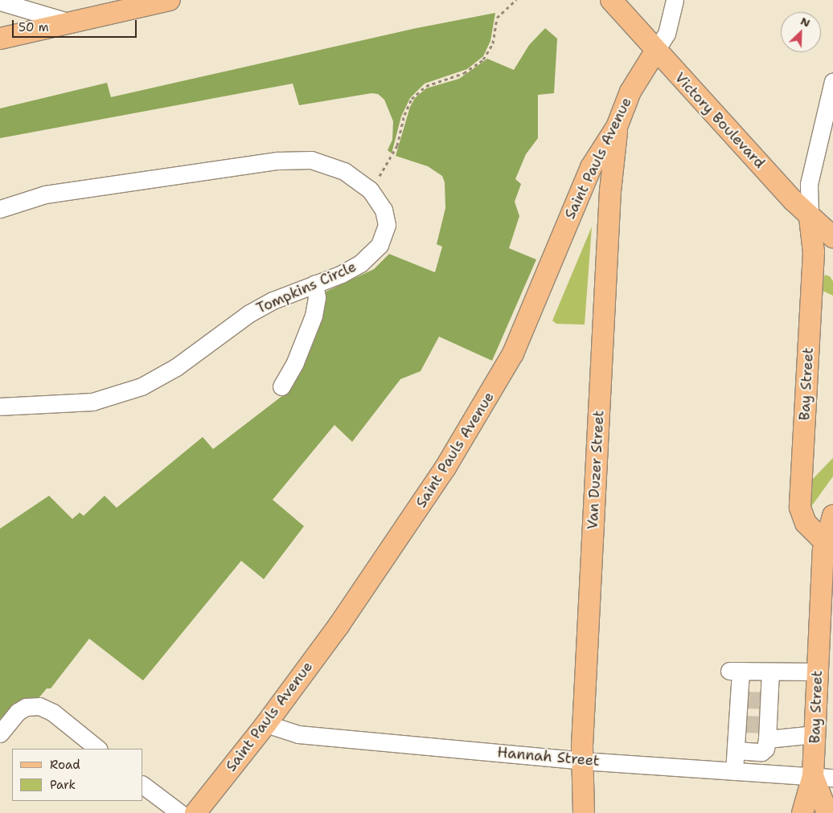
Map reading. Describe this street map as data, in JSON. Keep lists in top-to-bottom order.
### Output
{
  "streets": {
    "main road": [
      "Victory Boulevard",
      "Saint Pauls Avenue",
      "Bay Street",
      "Van Duzer Street"
    ],
    "street": ["Tompkins Circle", "Hannah Street"]
  },
  "crossings": [
    ["Victory Boulevard", "Saint Pauls Avenue"],
    ["Victory Boulevard", "Bay Street"],
    ["Saint Pauls Avenue", "Van Duzer Street"],
    ["Saint Pauls Avenue", "Hannah Street"],
    ["Bay Street", "Hannah Street"],
    ["Van Duzer Street", "Hannah Street"]
  ],
  "legend": ["Road", "Park"],
  "scale_bar": "50 m",
  "north": "top right"
}
